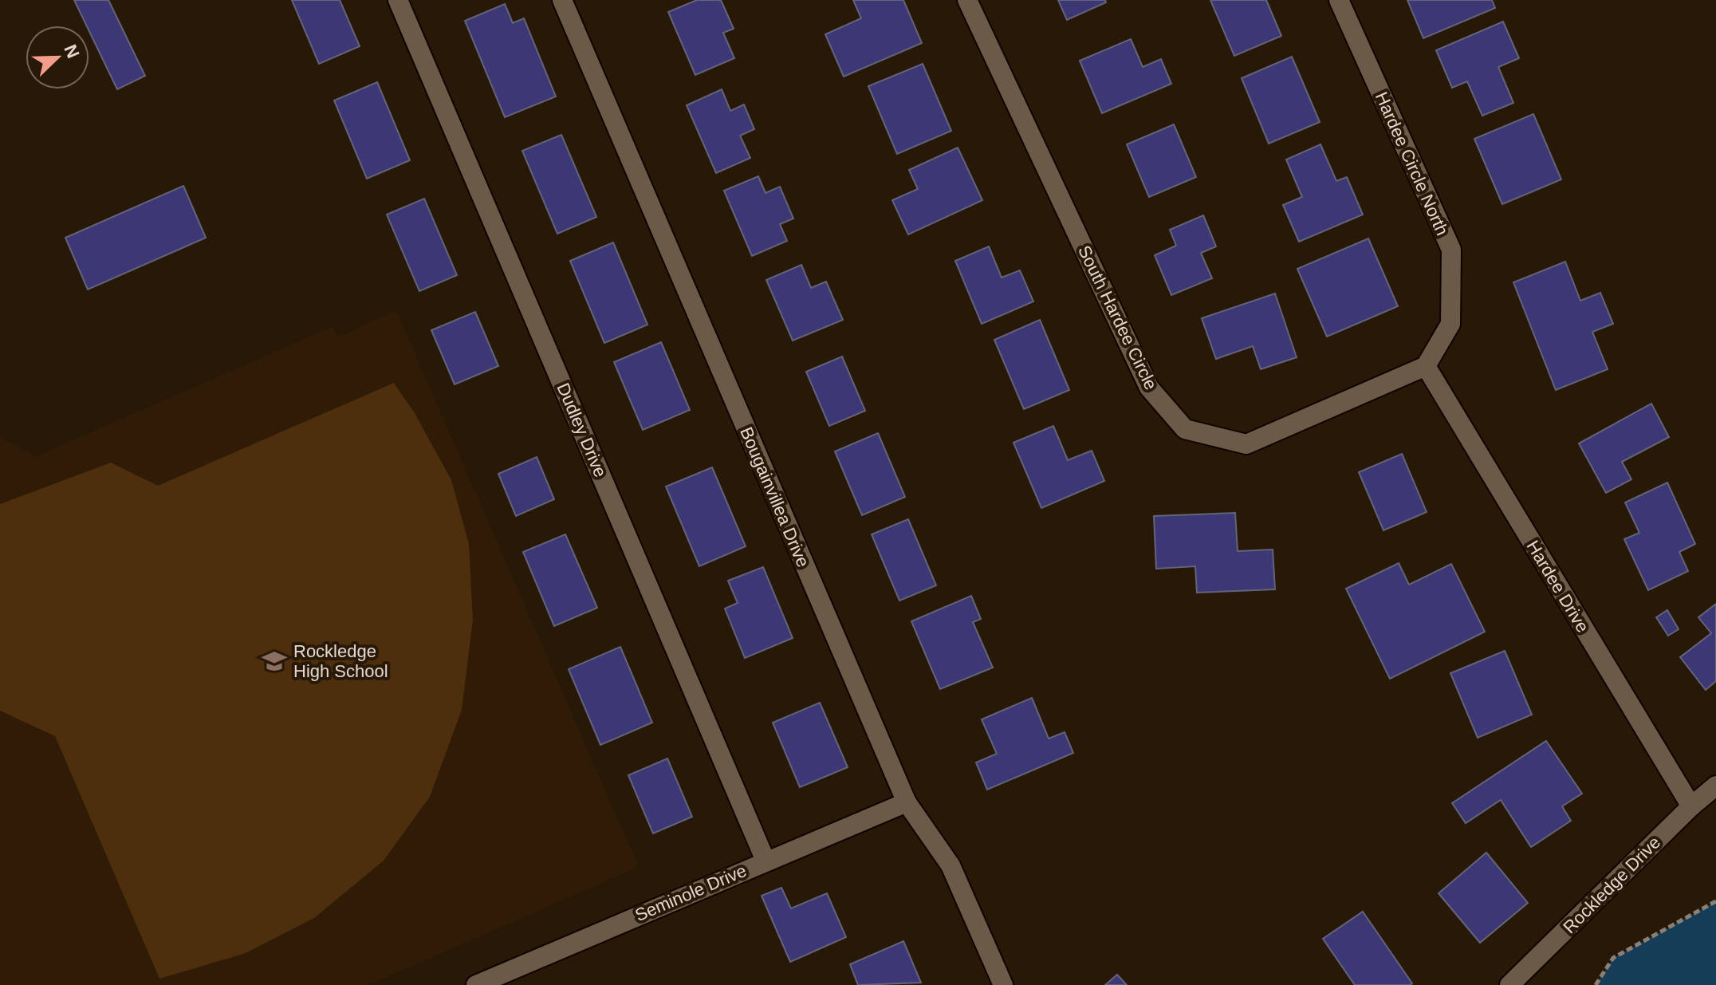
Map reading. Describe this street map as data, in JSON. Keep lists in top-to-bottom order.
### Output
{
  "streets": {
    "street": [
      "Hardee Circle North",
      "South Hardee Circle",
      "Dudley Drive",
      "Bougainvillea Drive",
      "Hardee Drive",
      "Rockledge Drive",
      "Seminole Drive"
    ]
  },
  "crossings": [
    ["Hardee Circle North", "South Hardee Circle"],
    ["Hardee Circle North", "Hardee Drive"],
    ["South Hardee Circle", "Hardee Drive"],
    ["Dudley Drive", "Seminole Drive"],
    ["Bougainvillea Drive", "Seminole Drive"],
    ["Hardee Drive", "Rockledge Drive"]
  ],
  "places": {
    "school or university": ["Rockledge High School"]
  },
  "north": "top right"
}
